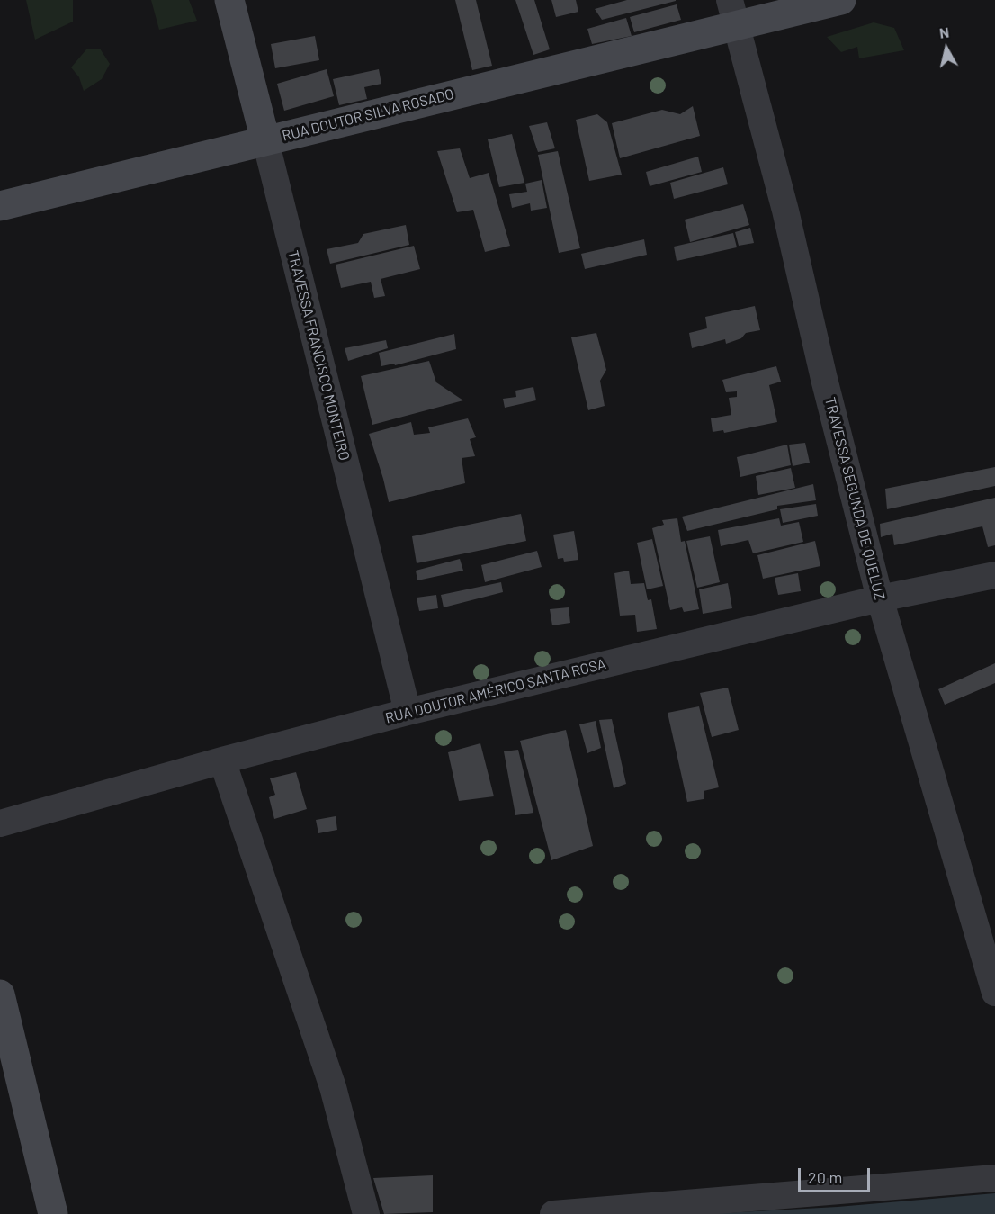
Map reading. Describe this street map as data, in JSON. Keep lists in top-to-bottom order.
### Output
{
  "streets": {
    "street": [
      "RUA DOUTOR SILVA ROSADO",
      "TRAVESSA FRANCISCO MONTEIRO",
      "TRAVESSA SEGUNDA DE QUELUZ",
      "RUA DOUTOR AMÉRICO SANTA ROSA"
    ]
  },
  "crossings": [
    ["RUA DOUTOR SILVA ROSADO", "TRAVESSA FRANCISCO MONTEIRO"],
    ["RUA DOUTOR SILVA ROSADO", "TRAVESSA SEGUNDA DE QUELUZ"],
    ["TRAVESSA FRANCISCO MONTEIRO", "RUA DOUTOR AMÉRICO SANTA ROSA"],
    ["TRAVESSA SEGUNDA DE QUELUZ", "RUA DOUTOR AMÉRICO SANTA ROSA"]
  ],
  "scale_bar": "20 m",
  "north": "top"
}
